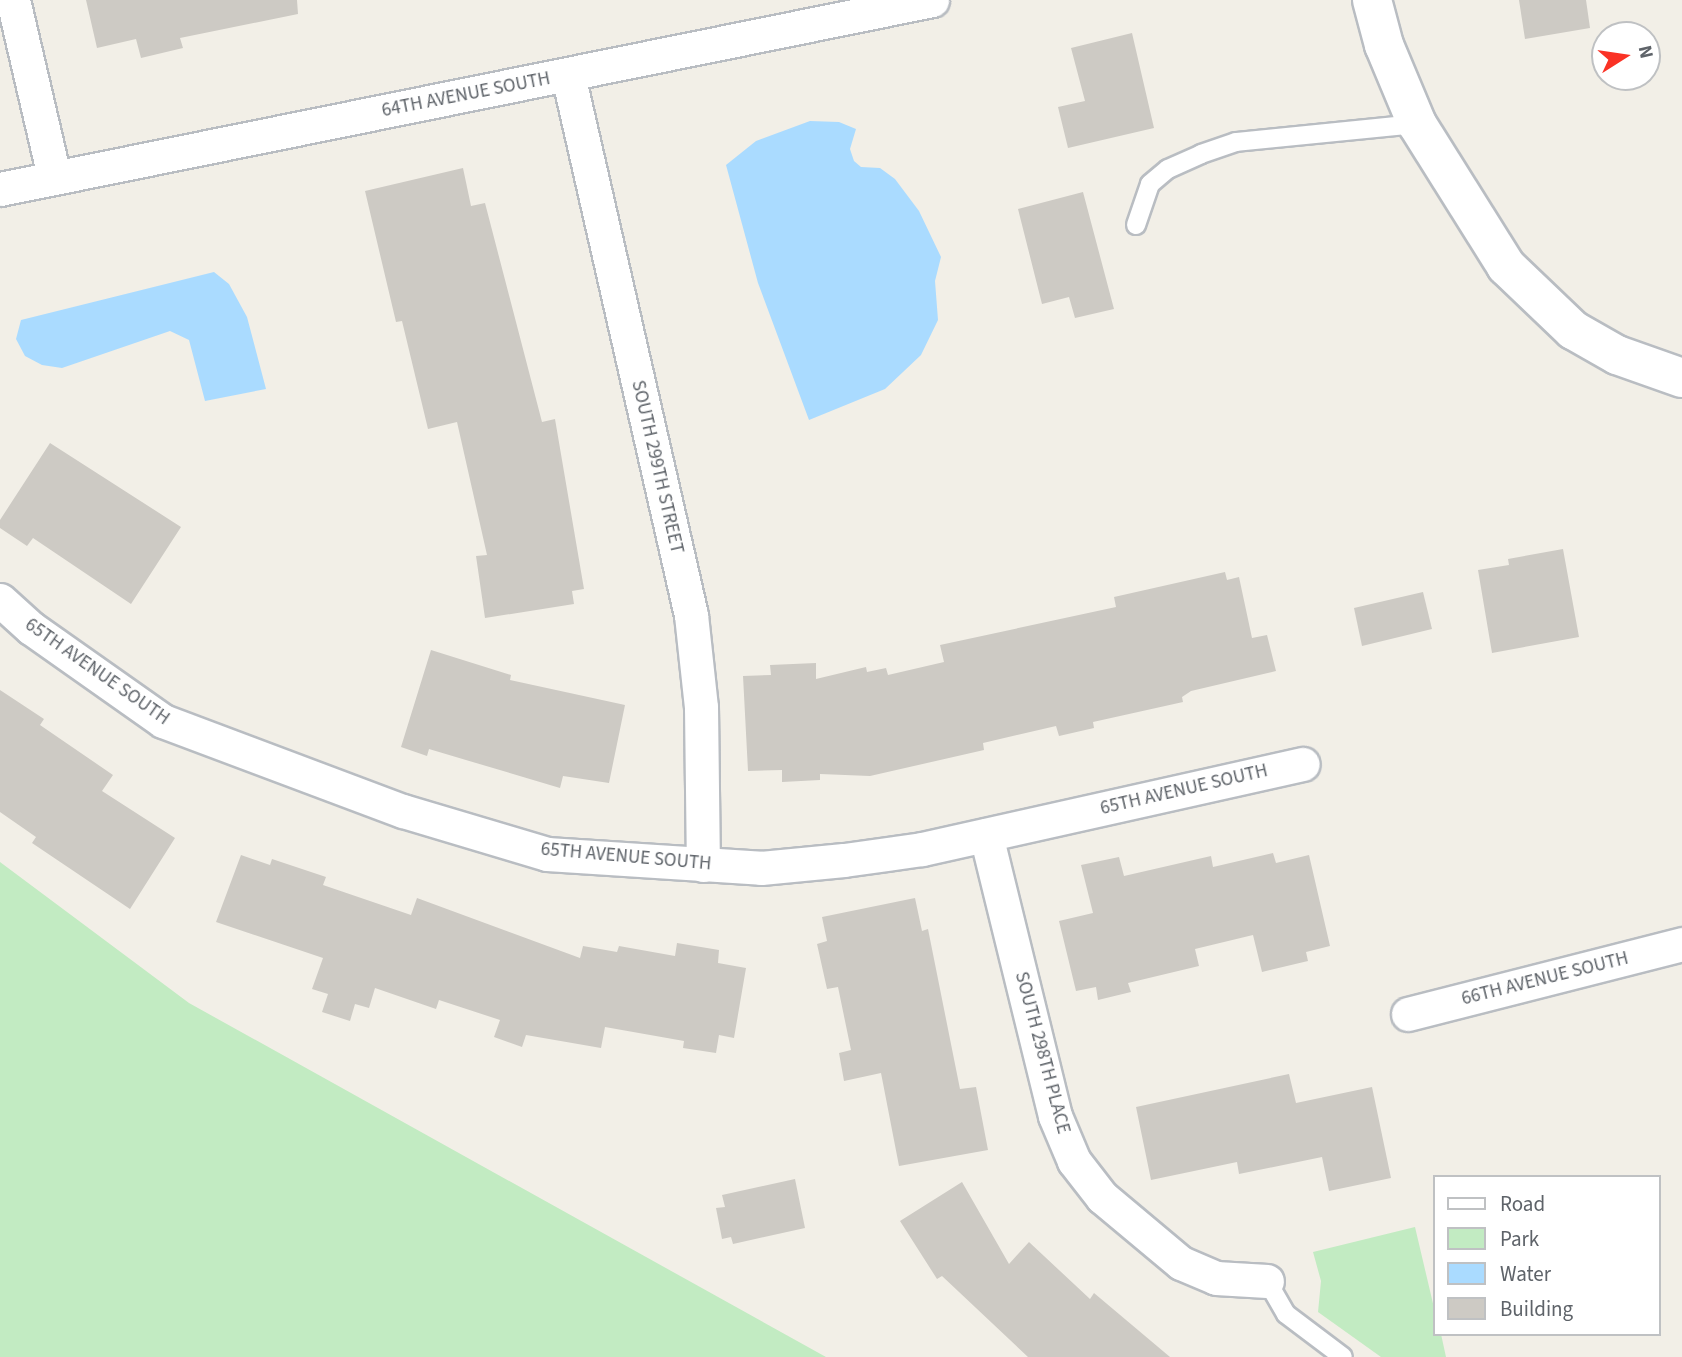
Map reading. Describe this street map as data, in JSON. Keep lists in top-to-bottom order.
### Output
{
  "streets": {
    "street": [
      "64TH AVENUE SOUTH",
      "SOUTH 299TH STREET",
      "65TH AVENUE SOUTH",
      "66TH AVENUE SOUTH",
      "SOUTH 298TH PLACE"
    ]
  },
  "crossings": [
    ["64TH AVENUE SOUTH", "SOUTH 299TH STREET"],
    ["SOUTH 299TH STREET", "65TH AVENUE SOUTH"],
    ["65TH AVENUE SOUTH", "SOUTH 298TH PLACE"]
  ],
  "legend": [
    "Road",
    "Park",
    "Water",
    "Building"
  ],
  "north": "right"
}
